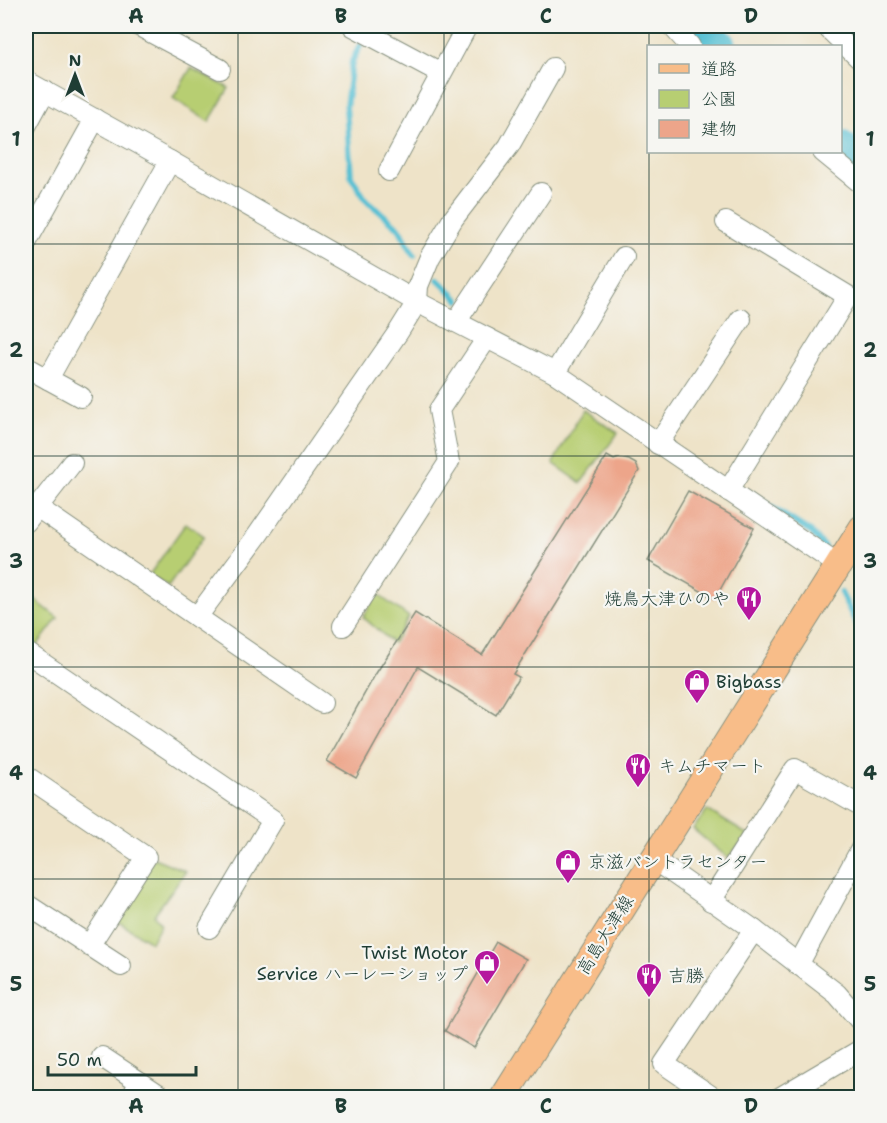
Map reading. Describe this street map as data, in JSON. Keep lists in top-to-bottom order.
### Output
{
  "streets": {
    "main road": ["高島大津線"]
  },
  "places": {
    "restaurant": ["焼鳥大津ひのや", "キムチマート", "吉勝"],
    "shop": ["Bigbass", "京滋バントラセンター", "Twist Motor Service ハーレーショップ"]
  },
  "legend": ["道路", "公園", "建物"],
  "scale_bar": "50 m",
  "north": "top",
  "grid": {
    "columns": [
      "A",
      "B",
      "C",
      "D"
    ],
    "rows": [
      "1",
      "2",
      "3",
      "4",
      "5"
    ]
  }
}
